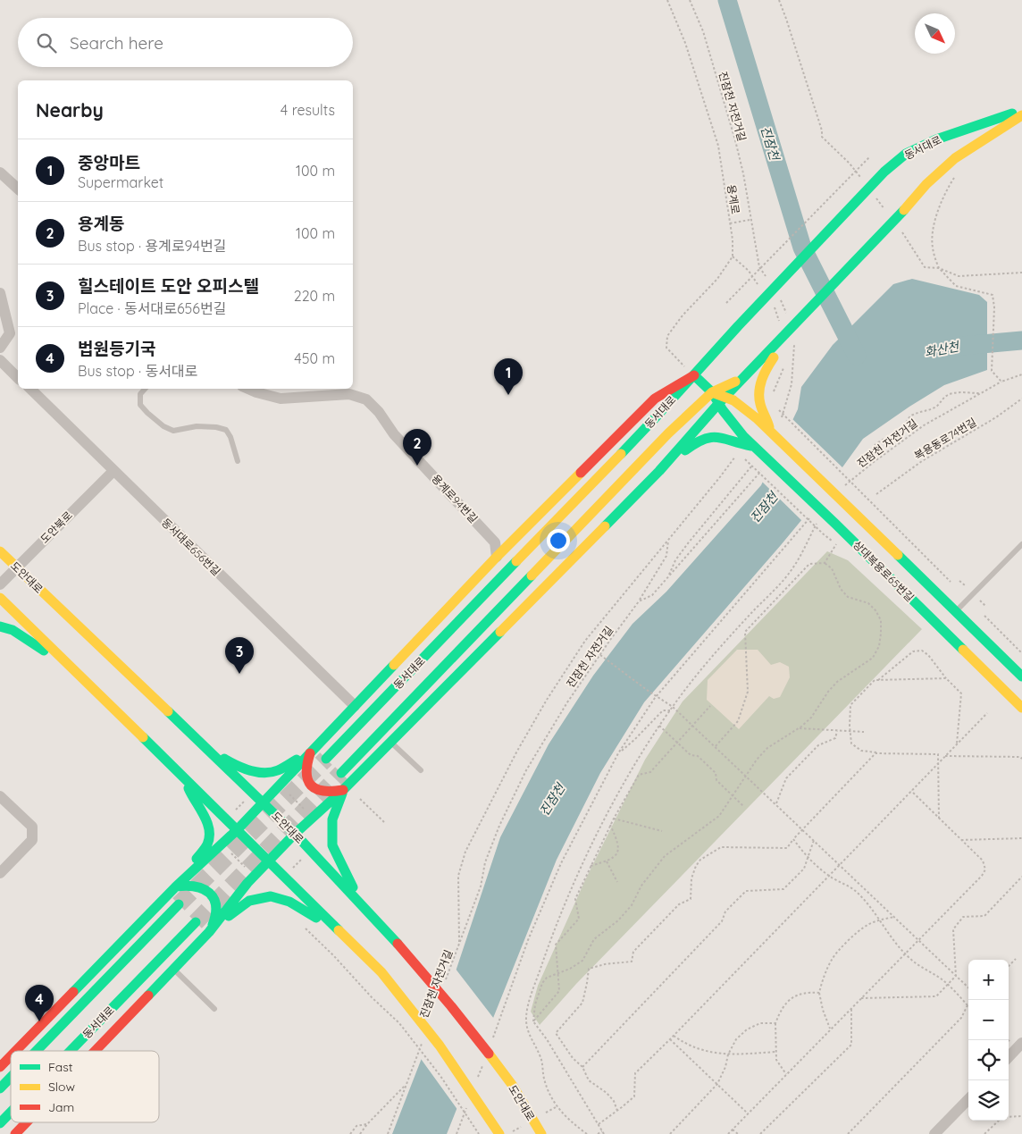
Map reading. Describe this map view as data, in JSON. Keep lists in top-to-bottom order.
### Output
{
  "streets": {
    "street": [
      "동서대로",
      "용계로94번길",
      "도안북로",
      "동서대로656번길",
      "상대복용로65번길",
      "도안대로"
    ],
    "path": ["진잠천 자전거길", "용계로", "복용동로74번길"]
  },
  "crossings": [
    ["동서대로", "상대복용로65번길"],
    ["도안북로", "동서대로656번길"],
    ["도안북로", "도안대로"]
  ],
  "water": ["진잠천", "화산천"],
  "legend": ["Fast", "Slow", "Jam"],
  "north": "bottom right",
  "page": {
    "search": "Search here",
    "heading": ["Nearby", "4 results"],
    "list": [
      {
        "mark": "1",
        "name": "중앙마트",
        "note": "Supermarket",
        "value": "100 m"
      },
      {
        "mark": "2",
        "name": "용계동",
        "note": "Bus stop · 용계로94번길",
        "value": "100 m"
      },
      {
        "mark": "3",
        "name": "힐스테이트 도안 오피스텔",
        "note": "Place · 동서대로656번길",
        "value": "220 m"
      },
      {
        "mark": "4",
        "name": "법원등기국",
        "note": "Bus stop · 동서대로",
        "value": "450 m"
      }
    ],
    "pins": [
      "1",
      "2",
      "3",
      "4"
    ],
    "map_buttons": ["+", "−"]
  }
}
